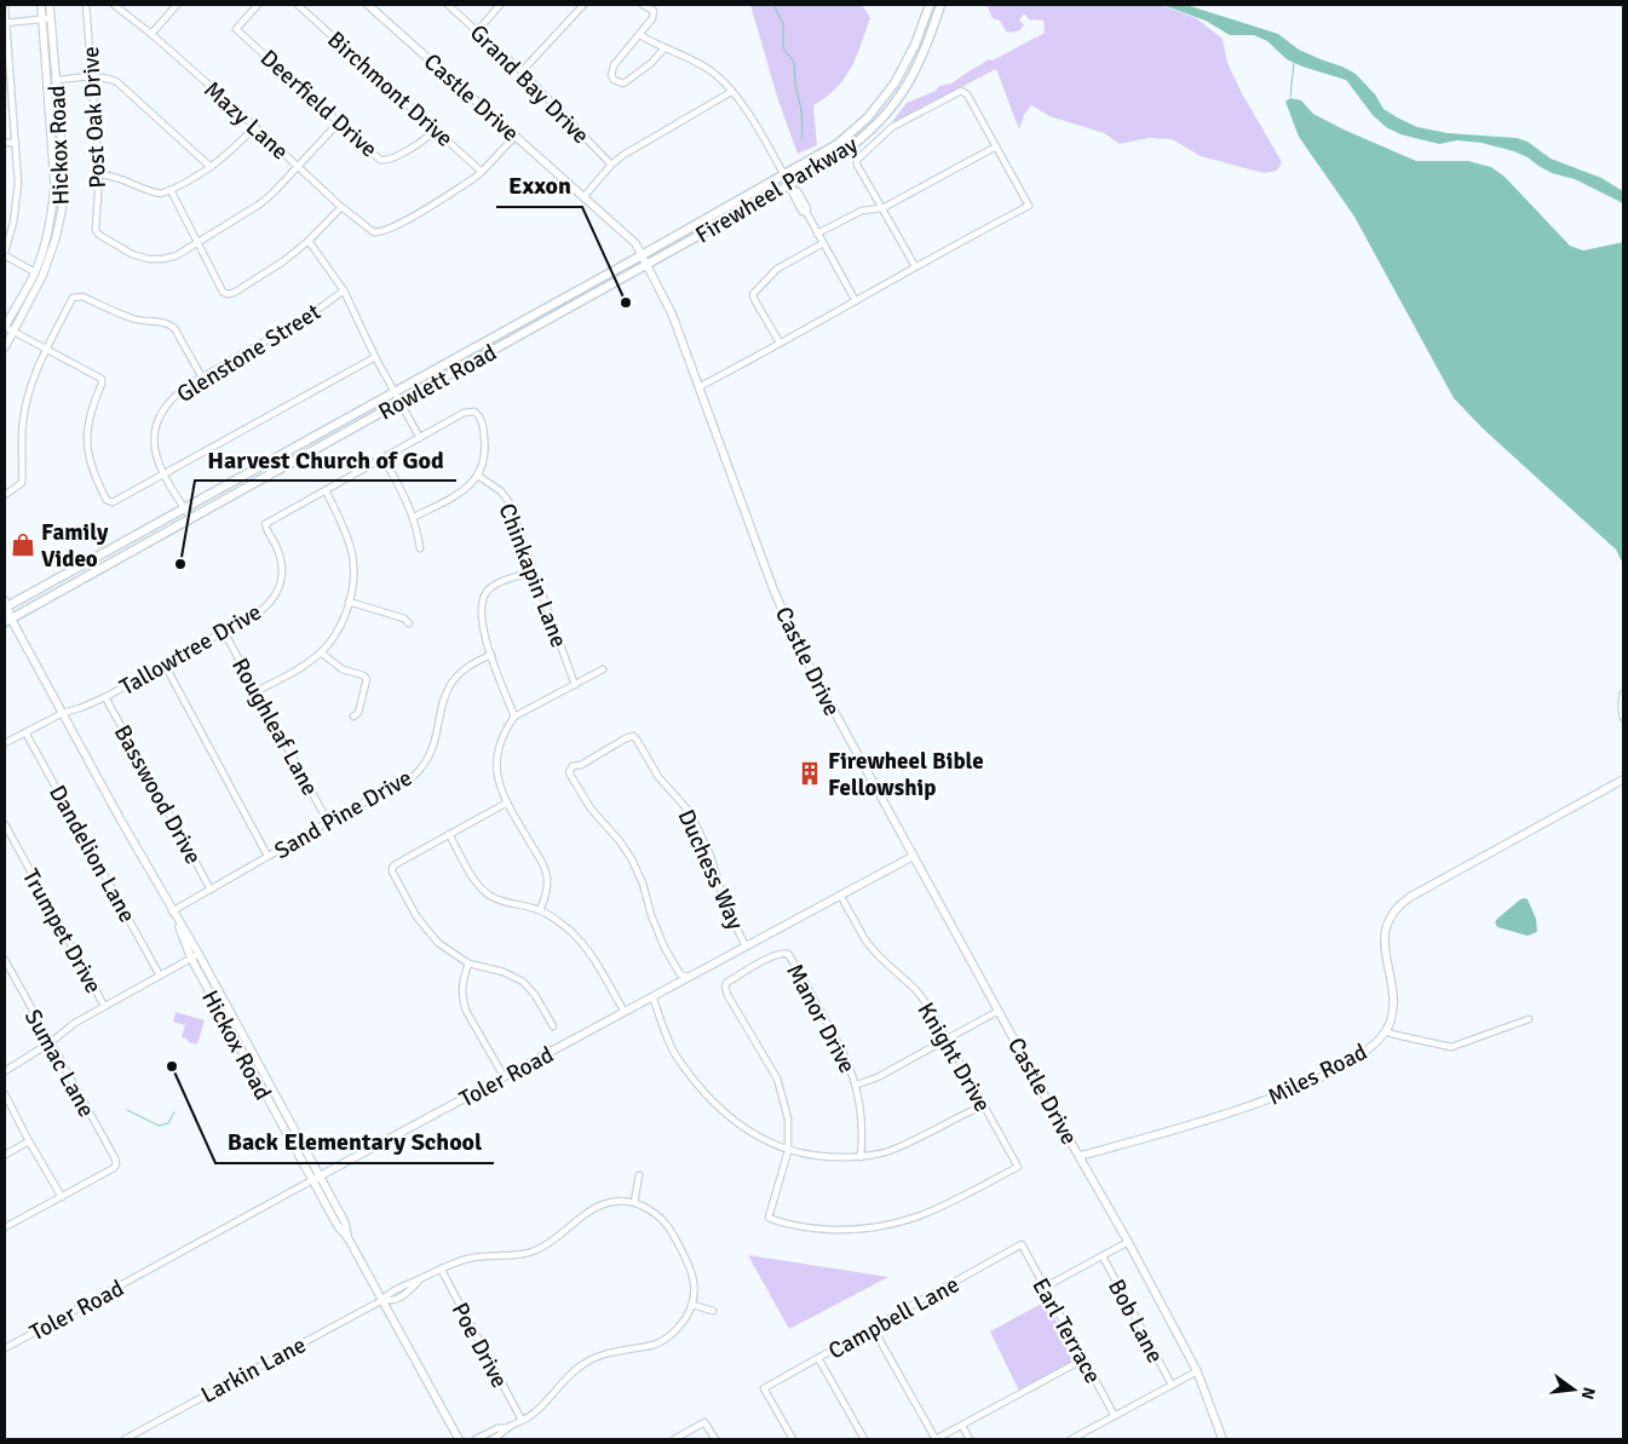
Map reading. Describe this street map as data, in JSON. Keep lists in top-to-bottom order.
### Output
{
  "streets": {
    "main road": ["Firewheel Parkway", "Rowlett Road"],
    "street": [
      "Grand Bay Drive",
      "Birchmont Drive",
      "Castle Drive",
      "Deerfield Drive",
      "Post Oak Drive",
      "Mazy Lane",
      "Hickox Road",
      "Glenstone Street",
      "Chinkapin Lane",
      "Tallowtree Drive",
      "Roughleaf Lane",
      "Basswood Drive",
      "Sand Pine Drive",
      "Dandelion Lane",
      "Duchess Way",
      "Trumpet Drive",
      "Manor Drive",
      "Knight Drive",
      "Sumac Lane",
      "Miles Road",
      "Toler Road",
      "Campbell Lane",
      "Bob Lane",
      "Earl Terrace",
      "Poe Drive",
      "Larkin Lane"
    ]
  },
  "crossings": [
    ["Birchmont Drive", "Deerfield Drive"],
    ["Birchmont Drive", "Mazy Lane"],
    ["Castle Drive", "Firewheel Parkway"],
    ["Castle Drive", "Rowlett Road"],
    ["Castle Drive", "Miles Road"],
    ["Castle Drive", "Toler Road"],
    ["Hickox Road", "Rowlett Road"],
    ["Hickox Road", "Tallowtree Drive"],
    ["Hickox Road", "Sand Pine Drive"],
    ["Hickox Road", "Toler Road"],
    ["Hickox Road", "Larkin Lane"],
    ["Firewheel Parkway", "Rowlett Road"],
    ["Glenstone Street", "Rowlett Road"],
    ["Tallowtree Drive", "Roughleaf Lane"],
    ["Tallowtree Drive", "Basswood Drive"],
    ["Tallowtree Drive", "Dandelion Lane"],
    ["Roughleaf Lane", "Sand Pine Drive"],
    ["Basswood Drive", "Sand Pine Drive"],
    ["Duchess Way", "Toler Road"],
    ["Manor Drive", "Knight Drive"],
    ["Knight Drive", "Toler Road"],
    ["Campbell Lane", "Earl Terrace"]
  ],
  "places": {
    "other": ["Exxon", "Harvest Church of God", "Back Elementary School"],
    "shop": ["Family Video"],
    "building": ["Firewheel Bible Fellowship"]
  },
  "north": "right"
}
